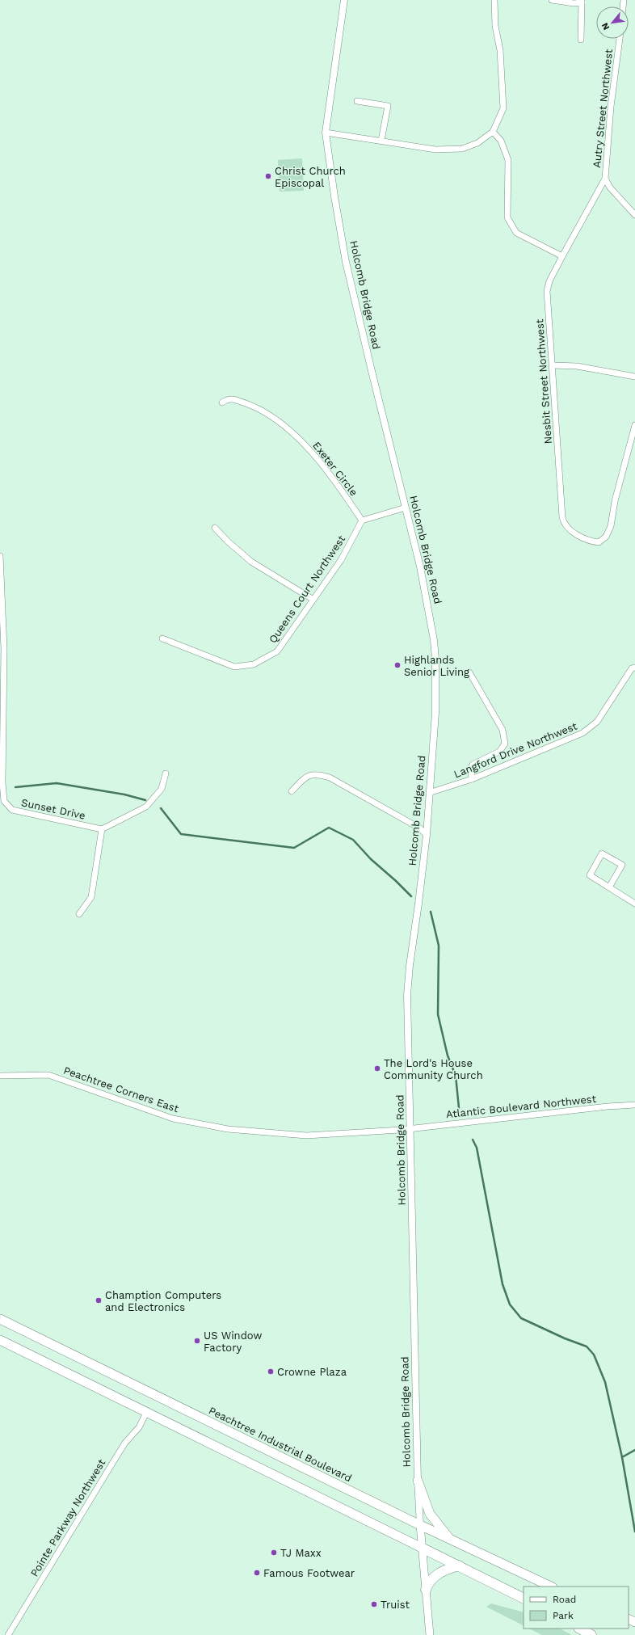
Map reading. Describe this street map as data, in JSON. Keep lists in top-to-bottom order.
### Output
{
  "streets": {
    "highway": ["Peachtree Industrial Boulevard"],
    "main road": ["Holcomb Bridge Road"],
    "street": [
      "Autry Street Northwest",
      "Nesbit Street Northwest",
      "Exeter Circle",
      "Queens Court Northwest",
      "Langford Drive Northwest",
      "Sunset Drive",
      "Peachtree Corners East",
      "Atlantic Boulevard Northwest",
      "Pointe Parkway Northwest"
    ]
  },
  "crossings": [
    ["Autry Street Northwest", "Nesbit Street Northwest"],
    ["Holcomb Bridge Road", "Langford Drive Northwest"],
    ["Holcomb Bridge Road", "Peachtree Corners East"],
    ["Holcomb Bridge Road", "Atlantic Boulevard Northwest"],
    ["Holcomb Bridge Road", "Peachtree Industrial Boulevard"],
    ["Exeter Circle", "Queens Court Northwest"],
    ["Peachtree Corners East", "Atlantic Boulevard Northwest"]
  ],
  "places": [
    "Christ Church Episcopal",
    "Highlands Senior Living",
    "The Lord's House Community Church",
    "Chamption Computers and Electronics",
    "US Window Factory",
    "Crowne Plaza",
    "TJ Maxx",
    "Famous Footwear",
    "Truist"
  ],
  "legend": ["Road", "Park"],
  "north": "bottom left"
}
